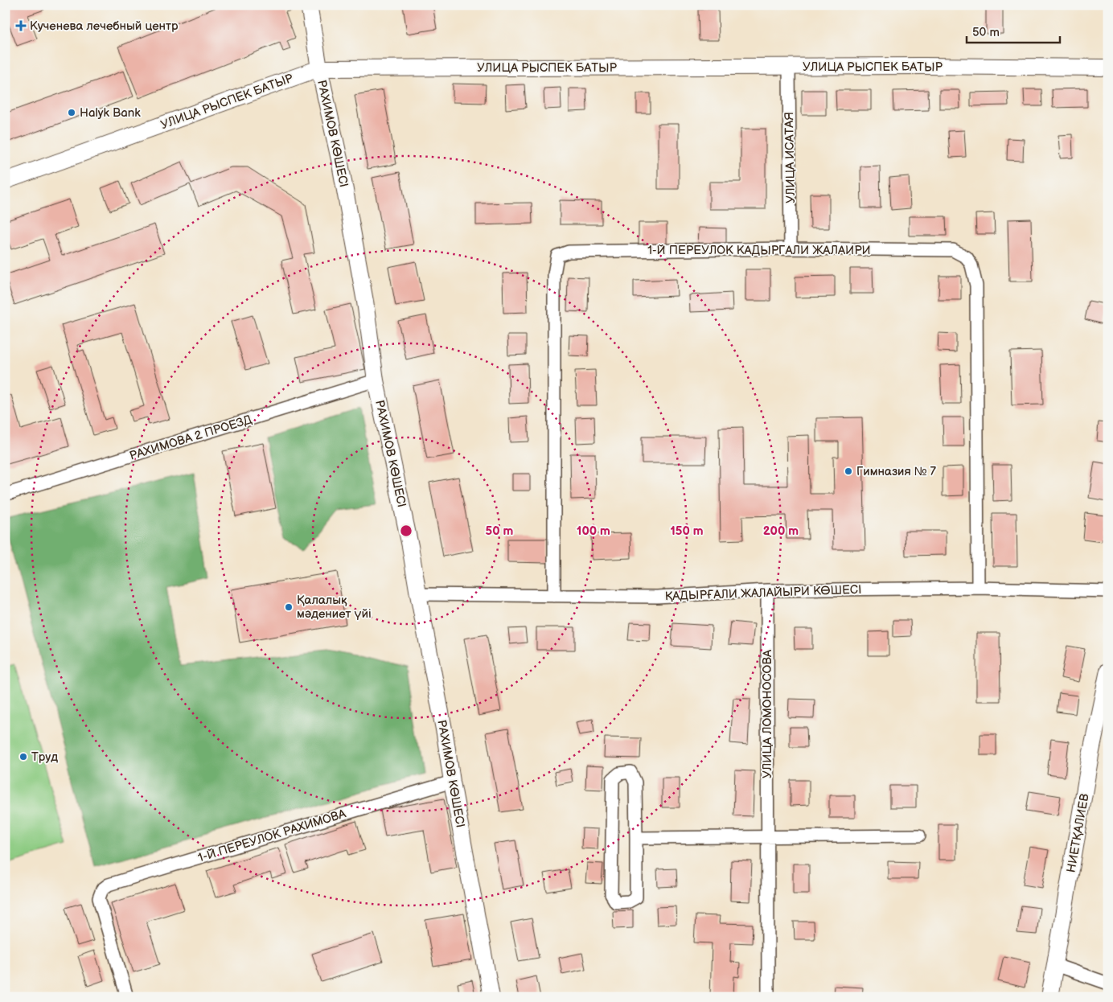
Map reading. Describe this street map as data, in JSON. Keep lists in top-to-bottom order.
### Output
{
  "streets": {
    "street": [
      "УЛИЦА РЫСПЕК БАТЫР",
      "РАХИМОВ КӨШЕСІ",
      "УЛИЦА ИСАТАЯ",
      "1-Й ПЕРЕУЛОК КАДЫРГАЛИ ЖАЛАИРИ",
      "РАХИМОВА 2 ПРОЕЗД",
      "ҚАДЫРҒАЛИ ЖАЛАЙЫРИ КӨШЕСІ",
      "УЛИЦА ЛОМОНОСОВА",
      "НИЕТҚАЛИЕВ",
      "1-Й ПЕРЕУЛОК РАХИМОВА"
    ]
  },
  "crossings": [
    ["УЛИЦА РЫСПЕК БАТЫР", "РАХИМОВ КӨШЕСІ"],
    ["УЛИЦА РЫСПЕК БАТЫР", "УЛИЦА ИСАТАЯ"],
    ["РАХИМОВ КӨШЕСІ", "РАХИМОВА 2 ПРОЕЗД"],
    ["РАХИМОВ КӨШЕСІ", "ҚАДЫРҒАЛИ ЖАЛАЙЫРИ КӨШЕСІ"],
    ["РАХИМОВ КӨШЕСІ", "1-Й ПЕРЕУЛОК РАХИМОВА"],
    ["УЛИЦА ИСАТАЯ", "1-Й ПЕРЕУЛОК КАДЫРГАЛИ ЖАЛАИРИ"],
    ["1-Й ПЕРЕУЛОК КАДЫРГАЛИ ЖАЛАИРИ", "ҚАДЫРҒАЛИ ЖАЛАЙЫРИ КӨШЕСІ"],
    ["ҚАДЫРҒАЛИ ЖАЛАЙЫРИ КӨШЕСІ", "УЛИЦА ЛОМОНОСОВА"]
  ],
  "places": {
    "health": ["Кученева лечебный центр"],
    "other": [
      "Halyk Bank",
      "Гимназия № 7",
      "Қалалық мәдениет үйі",
      "Труд"
    ]
  },
  "scale_bar": "50 m",
  "rings": [
    "50 m",
    "100 m",
    "150 m",
    "200 m"
  ]
}
